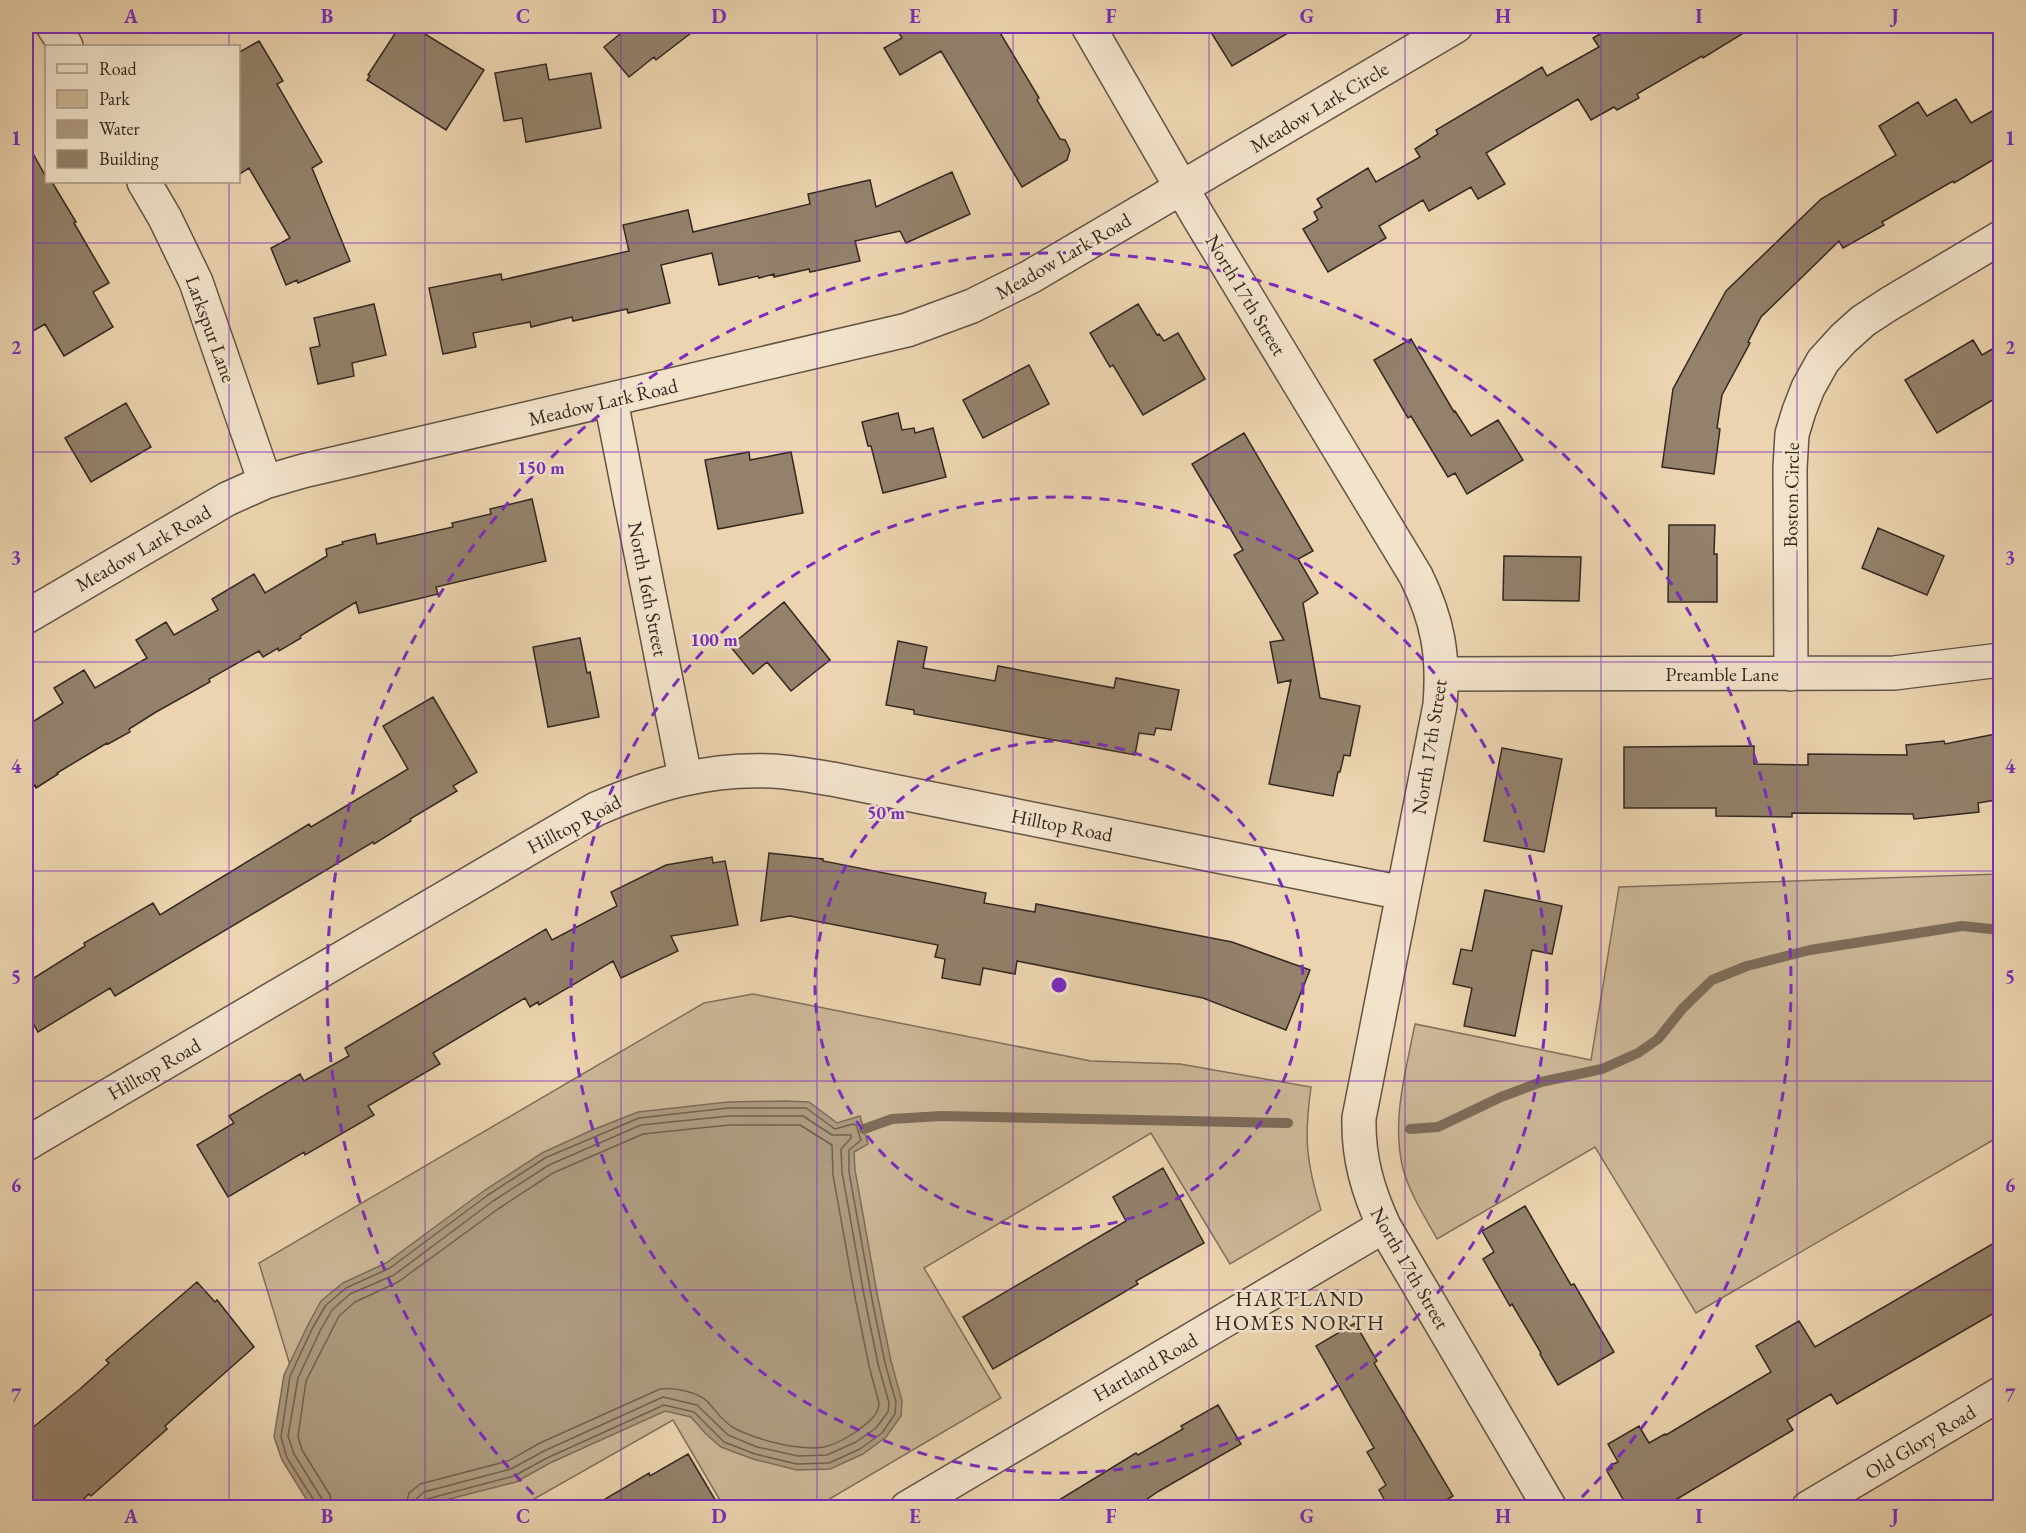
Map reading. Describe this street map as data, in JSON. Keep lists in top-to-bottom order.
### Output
{
  "streets": {
    "street": [
      "Meadow Lark Circle",
      "Meadow Lark Road",
      "North 17th Street",
      "Larkspur Lane",
      "Boston Circle",
      "North 16th Street",
      "Preamble Lane",
      "Hilltop Road",
      "Hartland Road",
      "Old Glory Road"
    ]
  },
  "crossings": [
    ["Meadow Lark Circle", "Meadow Lark Road"],
    ["Meadow Lark Circle", "North 17th Street"],
    ["Meadow Lark Road", "North 17th Street"],
    ["Meadow Lark Road", "Larkspur Lane"],
    ["Meadow Lark Road", "North 16th Street"],
    ["North 17th Street", "Preamble Lane"],
    ["North 17th Street", "Hilltop Road"],
    ["North 17th Street", "Hartland Road"],
    ["Boston Circle", "Preamble Lane"],
    ["North 16th Street", "Hilltop Road"]
  ],
  "districts": ["HARTLAND HOMES NORTH"],
  "legend": [
    "Road",
    "Park",
    "Water",
    "Building"
  ],
  "grid": {
    "columns": [
      "A",
      "B",
      "C",
      "D",
      "E",
      "F",
      "G",
      "H",
      "I",
      "J"
    ],
    "rows": [
      "1",
      "2",
      "3",
      "4",
      "5",
      "6",
      "7"
    ]
  },
  "rings": ["150 m", "100 m", "50 m"]
}
